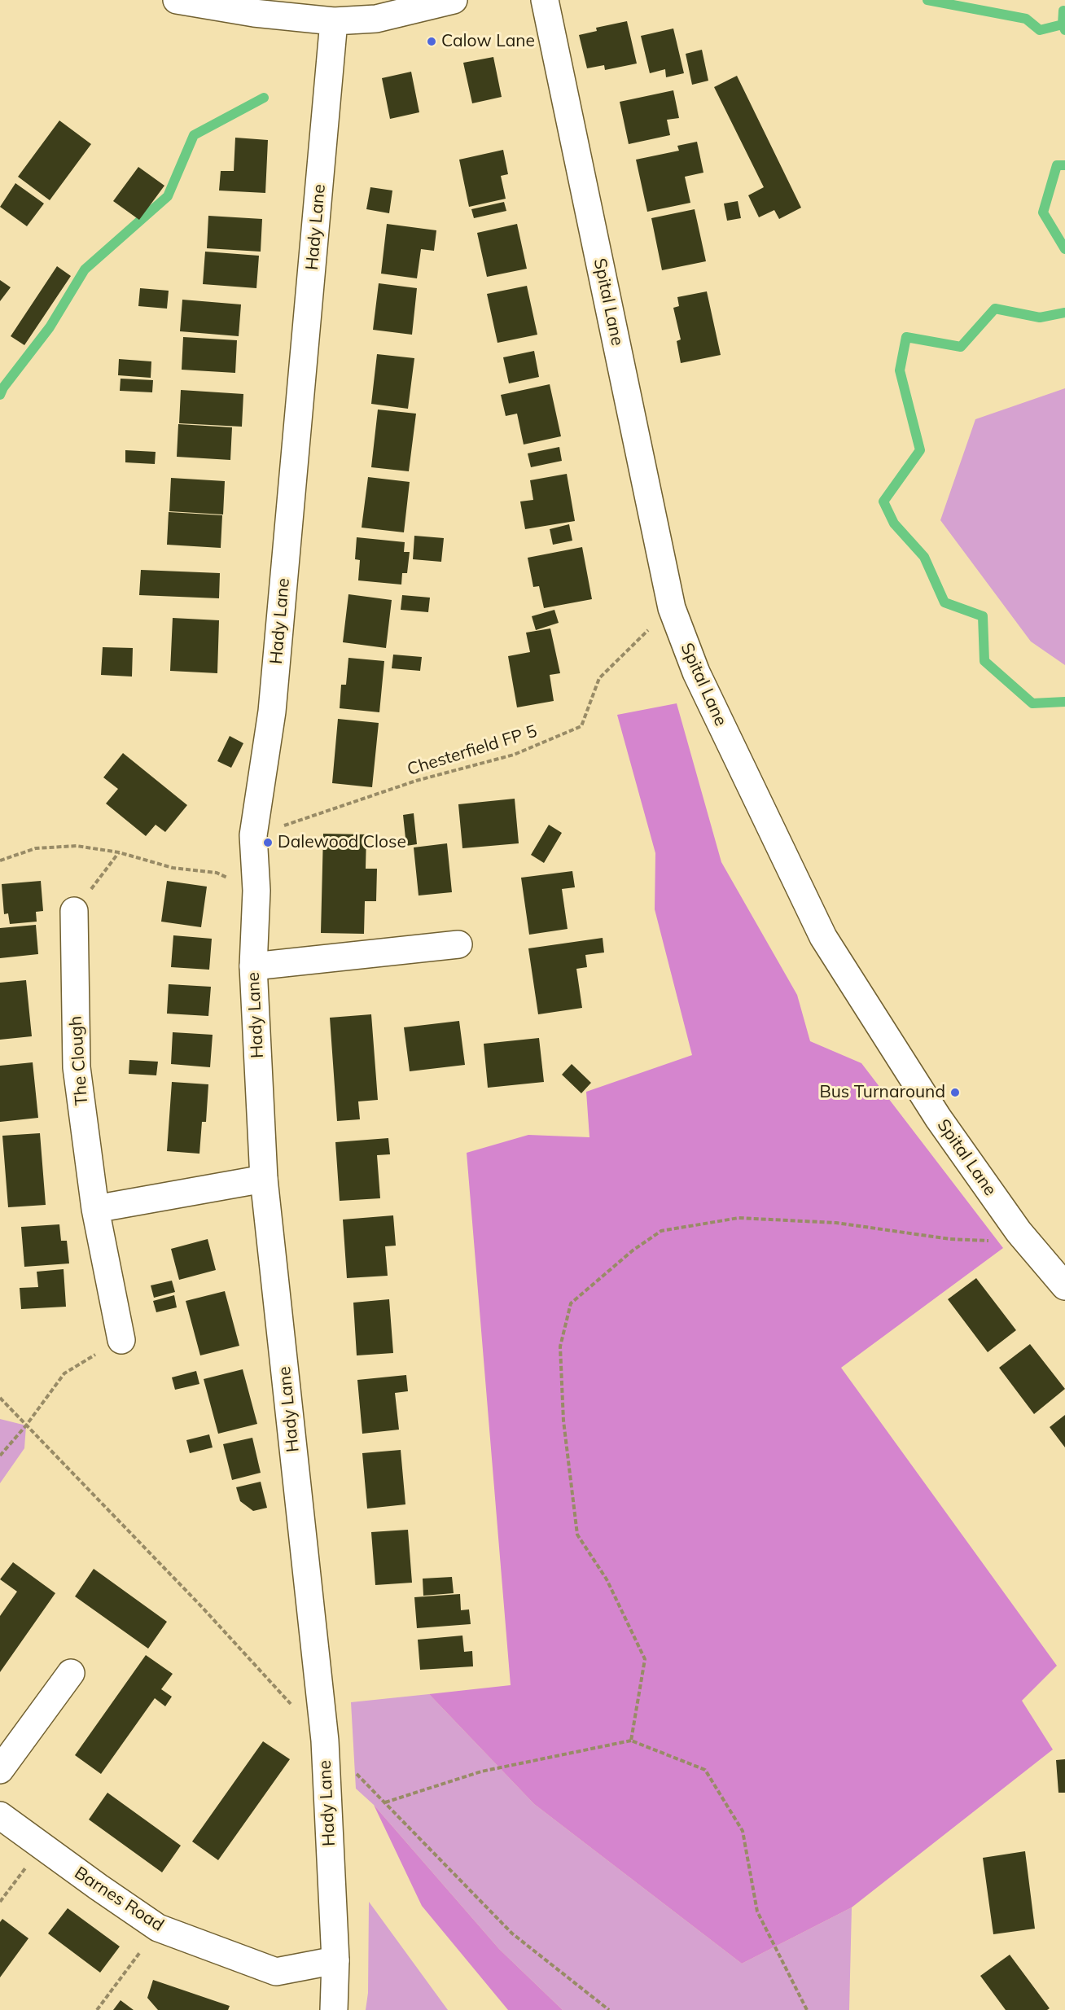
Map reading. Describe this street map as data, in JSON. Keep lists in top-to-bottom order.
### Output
{
  "streets": {
    "street": [
      "Hady Lane",
      "Spital Lane",
      "The Clough",
      "Barnes Road"
    ],
    "path": ["Chesterfield FP 5"]
  },
  "crossings": [
    ["Hady Lane", "Chesterfield FP 5"],
    ["Hady Lane", "Barnes Road"],
    ["Spital Lane", "Chesterfield FP 5"]
  ],
  "places": ["Calow Lane", "Dalewood Close", "Bus Turnaround"]
}
